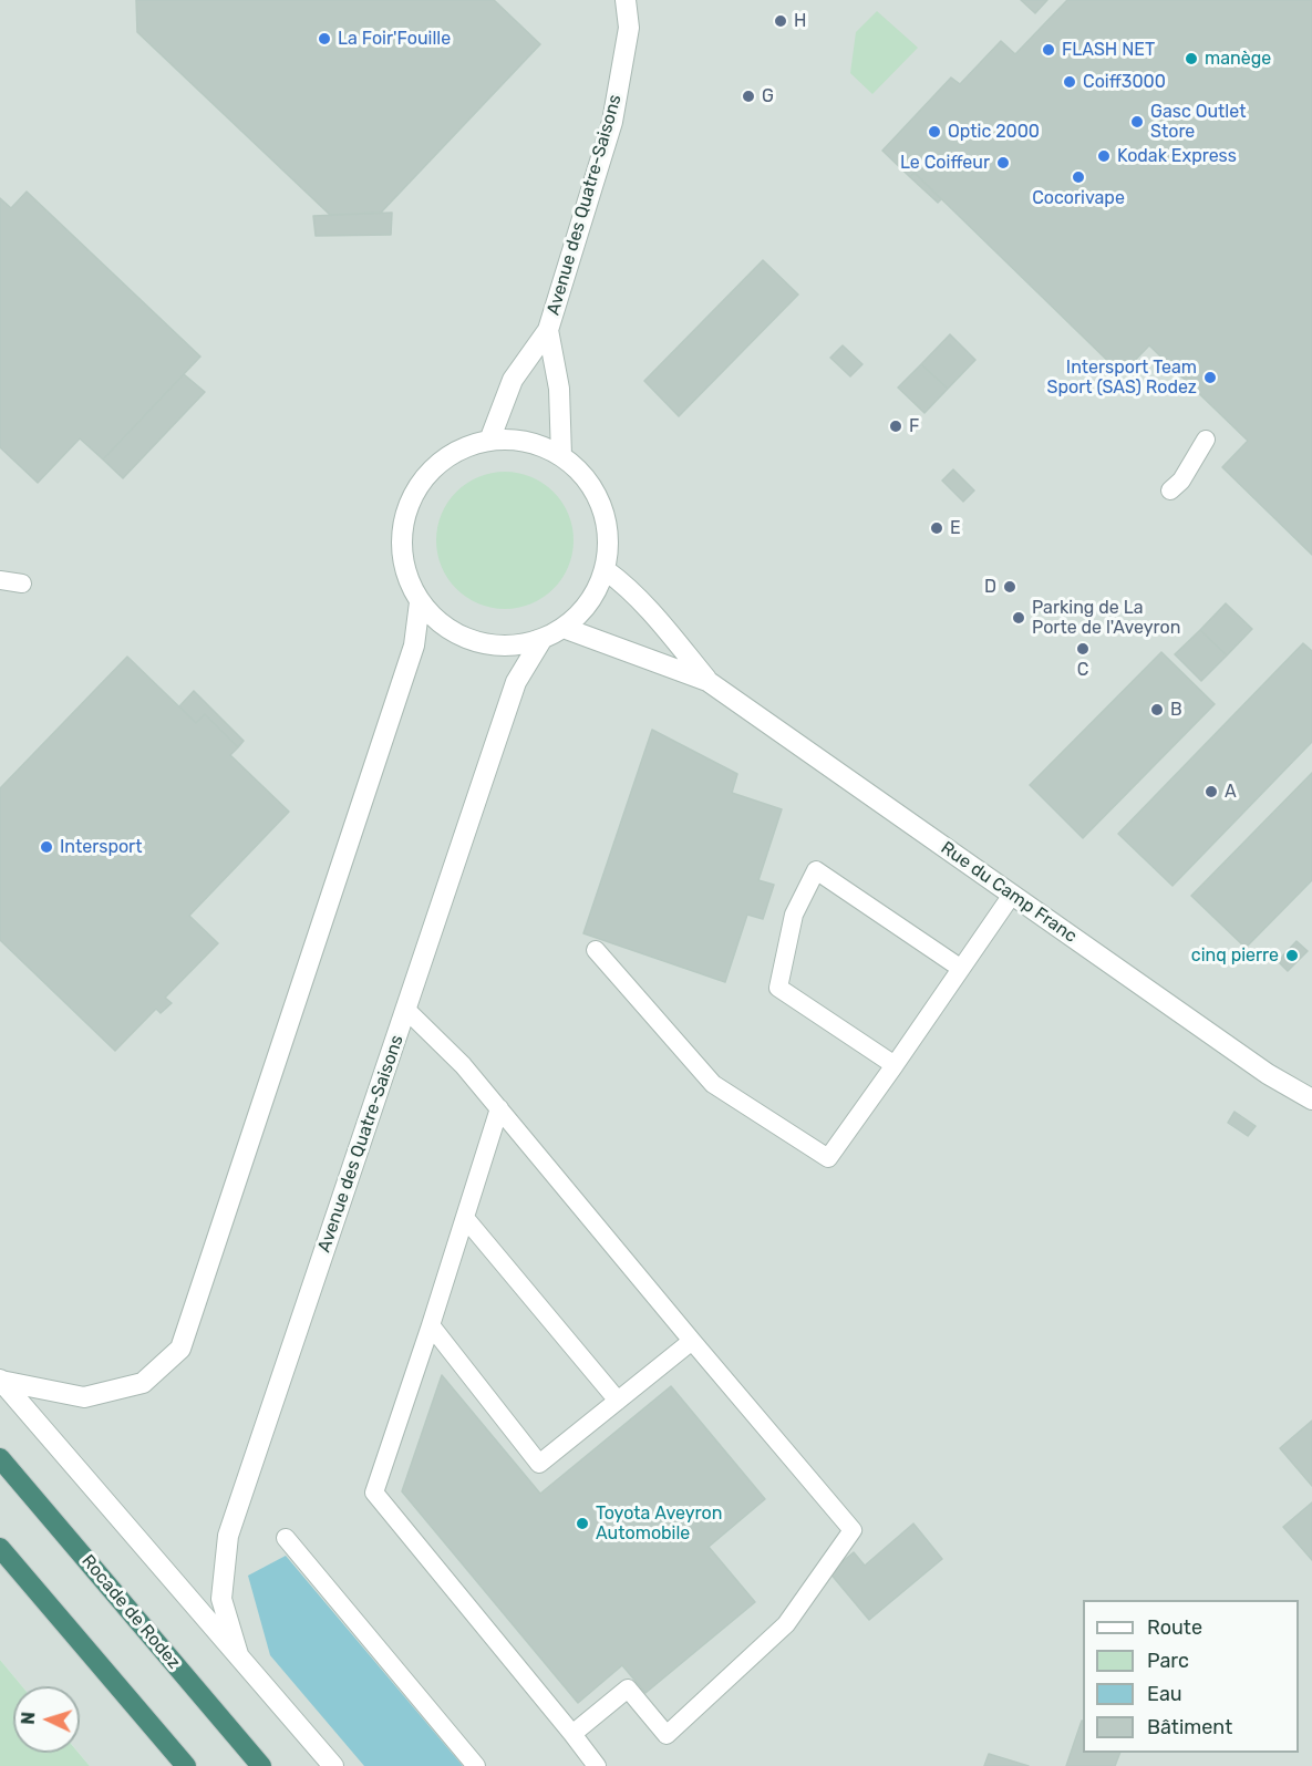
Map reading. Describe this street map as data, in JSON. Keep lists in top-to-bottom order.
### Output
{
  "streets": {
    "highway": ["Rocade de Rodez"],
    "street": ["Avenue des Quatre-Saisons", "Rue du Camp Franc"]
  },
  "crossings": [
    ["Avenue des Quatre-Saisons", "Rue du Camp Franc"]
  ],
  "places": [
    "H",
    "La Foir'Fouille",
    "FLASH NET",
    "manège",
    "Coiff3000",
    "G",
    "Gasc Outlet Store",
    "Optic 2000",
    "Kodak Express",
    "Le Coiffeur",
    "Cocorivape",
    "Intersport Team Sport (SAS) Rodez",
    "F",
    "E",
    "D",
    "Parking de La Porte de l'Aveyron",
    "C",
    "B",
    "A",
    "Intersport",
    "cinq pierre",
    "Toyota Aveyron Automobile"
  ],
  "legend": [
    "Route",
    "Parc",
    "Eau",
    "Bâtiment"
  ],
  "north": "left"
}
